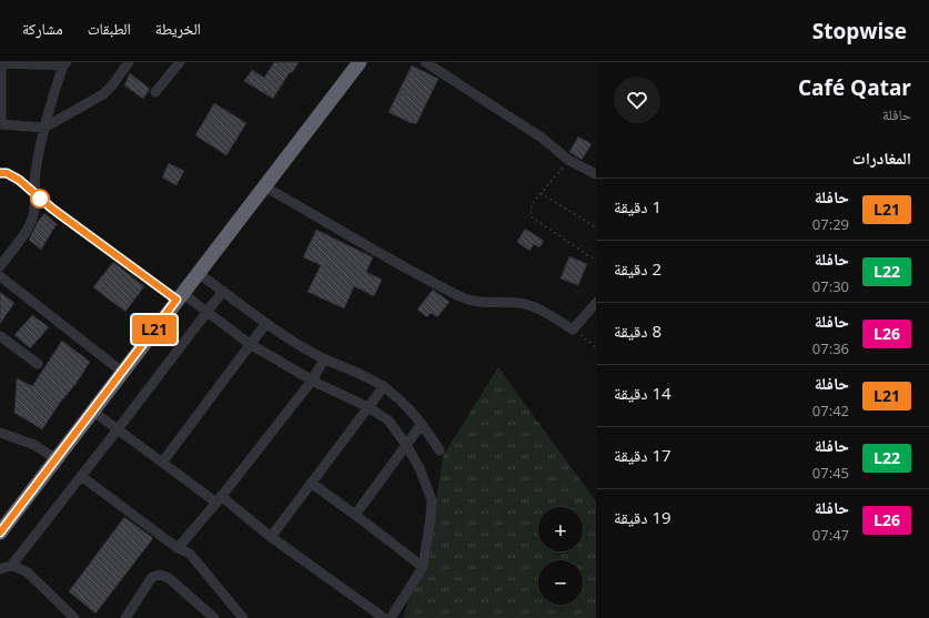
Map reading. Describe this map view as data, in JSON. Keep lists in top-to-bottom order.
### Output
{
  "lines": ["bus line L21"],
  "page": {
    "header": "Stopwise",
    "nav": ["الخريطة", "الطبقات", "مشاركة"],
    "heading": [
      ["Café Qatar", "حافلة"],
      "المغادرات"
    ],
    "on_map": "L21",
    "list": [
      {
        "mark": "L21",
        "name": "حافلة",
        "note": "07:29",
        "value": "1 دقيقة"
      },
      {
        "mark": "L22",
        "name": "حافلة",
        "note": "07:30",
        "value": "2 دقيقة"
      },
      {
        "mark": "L26",
        "name": "حافلة",
        "note": "07:36",
        "value": "8 دقيقة"
      },
      {
        "mark": "L21",
        "name": "حافلة",
        "note": "07:42",
        "value": "14 دقيقة"
      },
      {
        "mark": "L22",
        "name": "حافلة",
        "note": "07:45",
        "value": "17 دقيقة"
      },
      {
        "mark": "L26",
        "name": "حافلة",
        "note": "07:47",
        "value": "19 دقيقة"
      }
    ],
    "map_buttons": ["+", "−"]
  }
}
